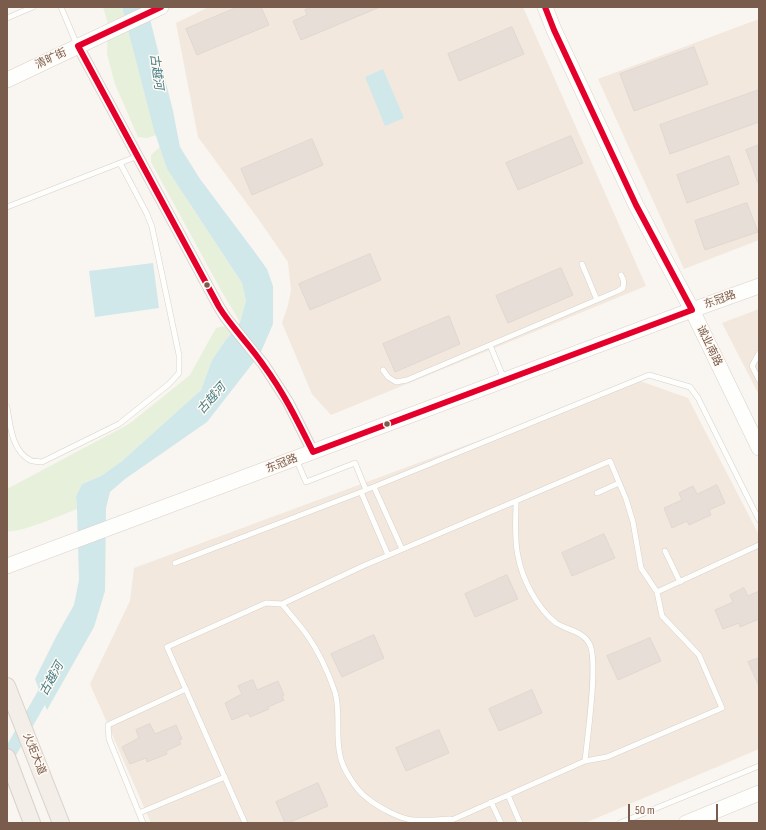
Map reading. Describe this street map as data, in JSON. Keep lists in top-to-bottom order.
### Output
{
  "streets": {
    "main road": [
      "清旷街",
      "东冠路",
      "诚业南路",
      "火炬大道"
    ]
  },
  "crossings": [
    ["东冠路", "诚业南路"]
  ],
  "water": ["古越河"],
  "scale_bar": "50 m"
}
